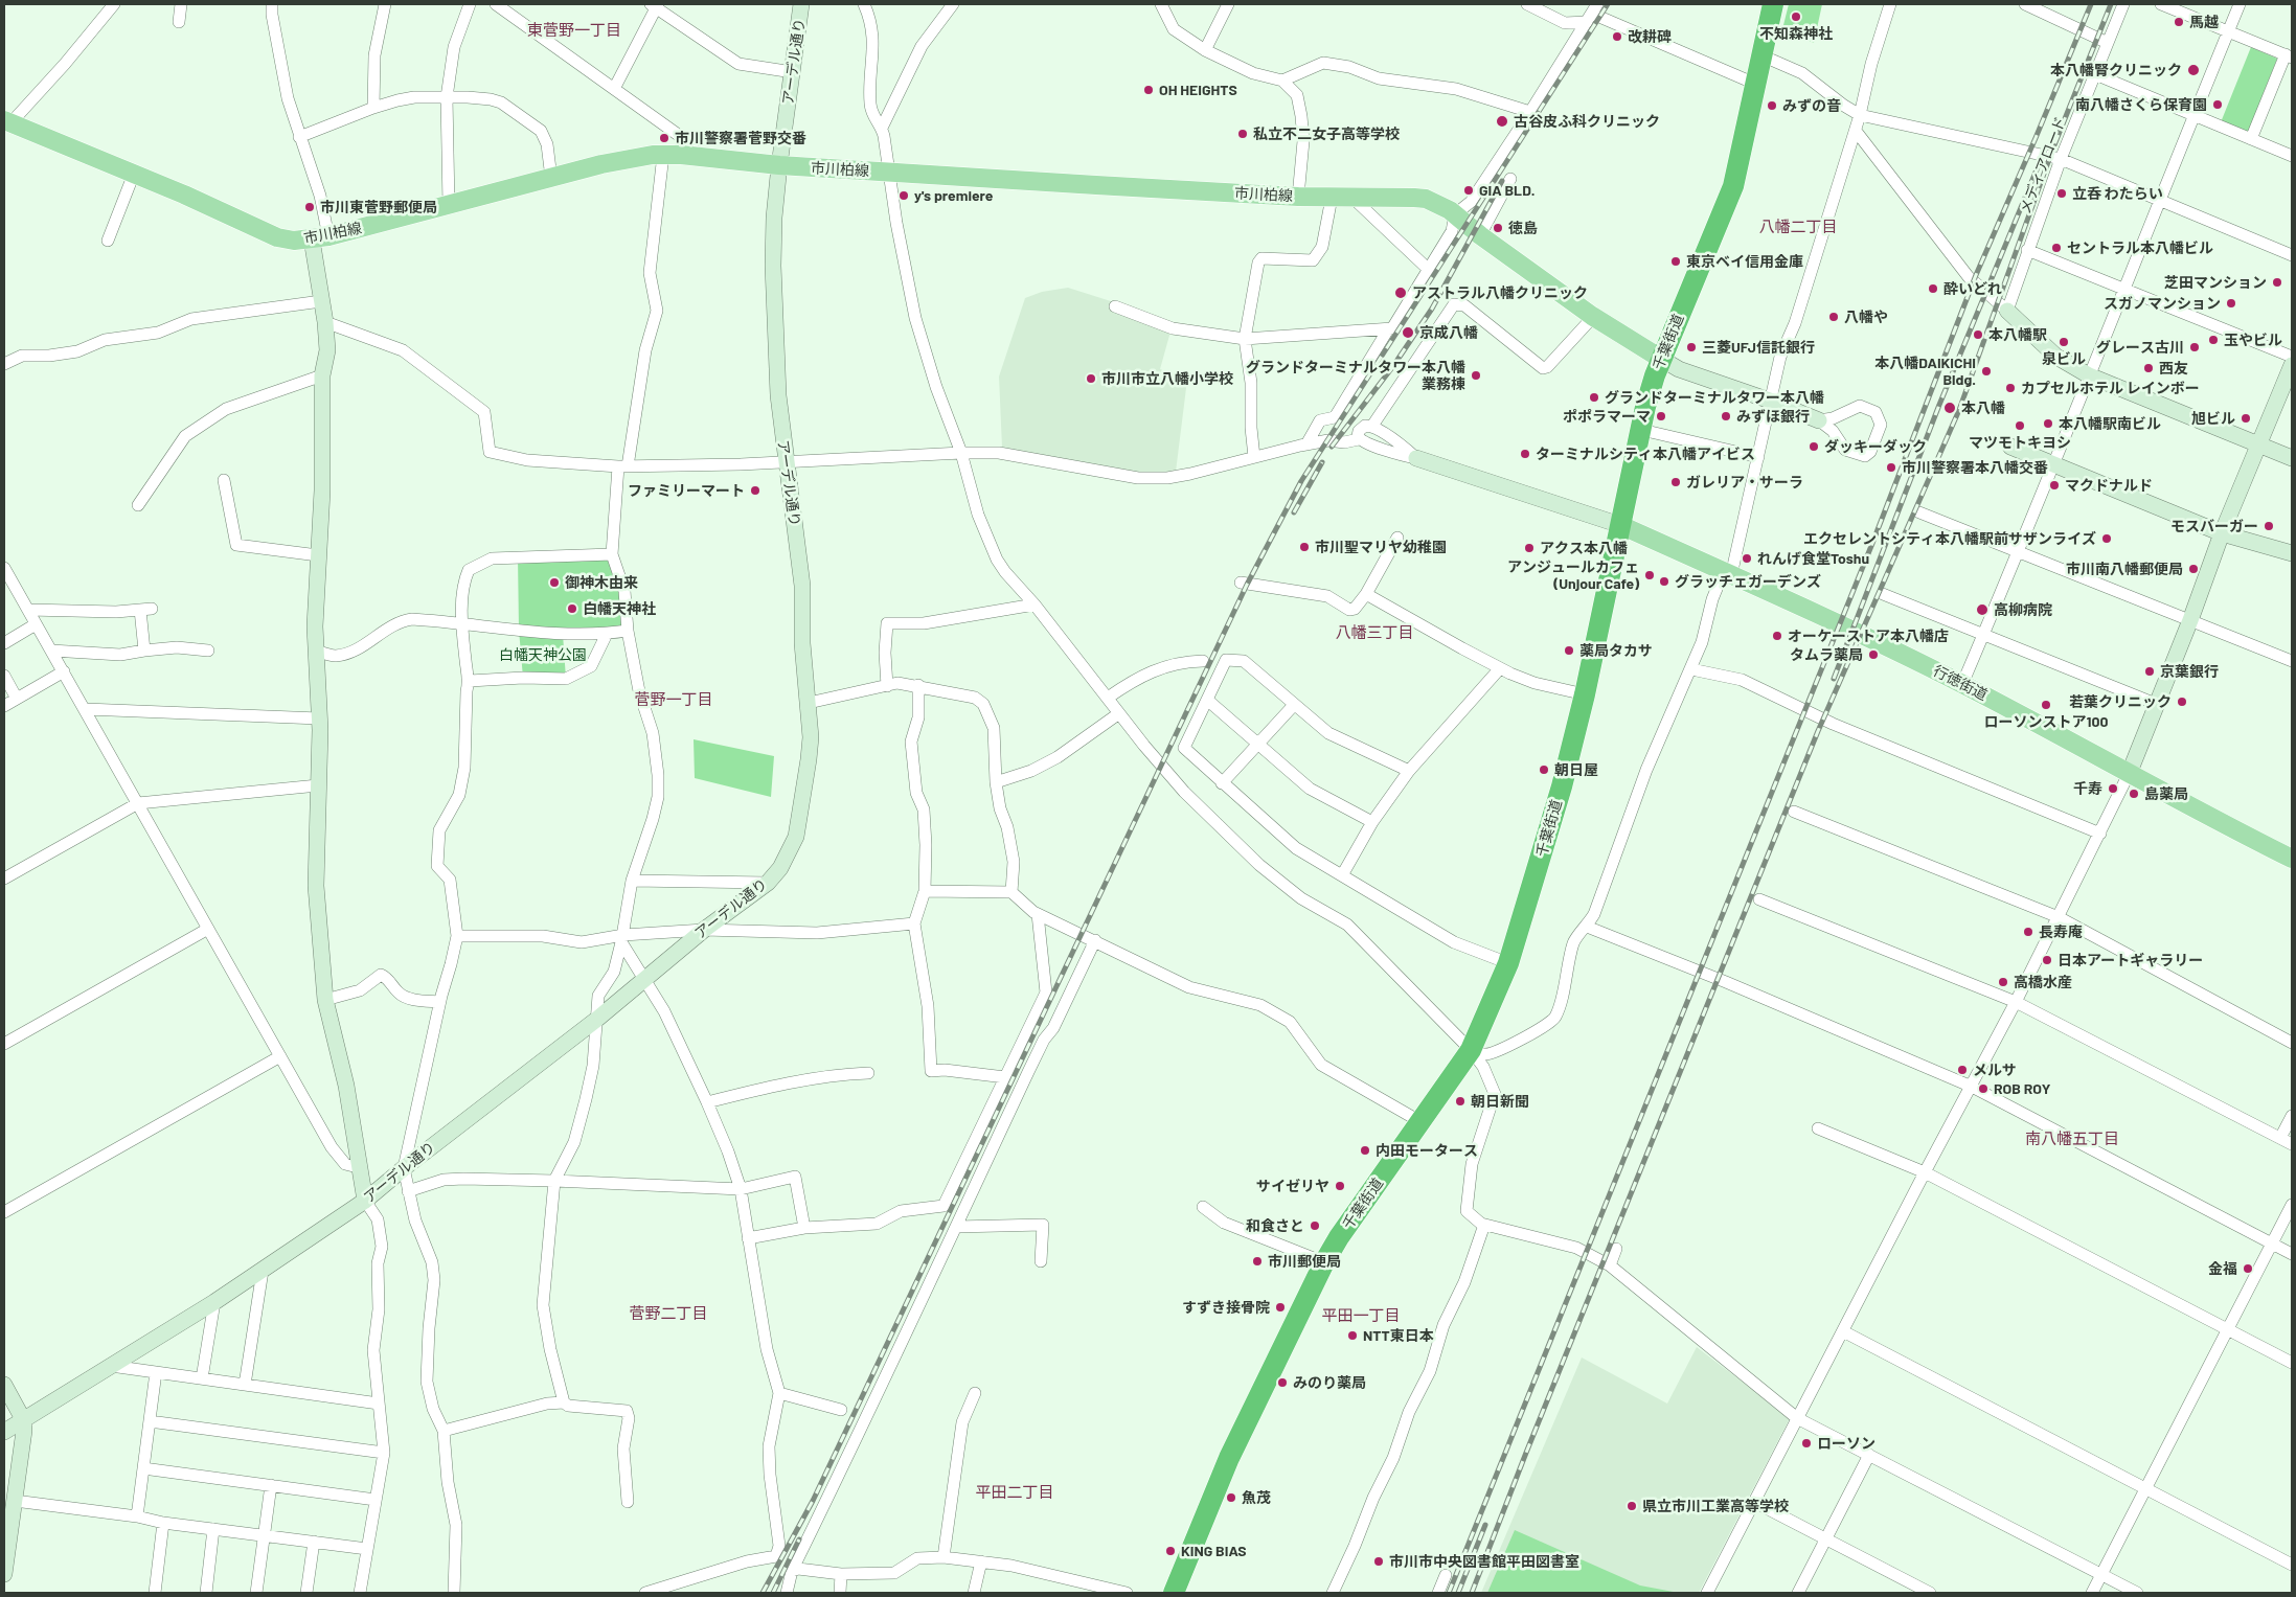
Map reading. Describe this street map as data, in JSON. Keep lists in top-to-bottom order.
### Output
{
  "streets": {
    "highway": ["千葉街道"],
    "main road": ["市川柏線", "行徳街道"],
    "street": ["アーデル通り", "メディアロード"]
  },
  "crossings": [
    ["アーデル通り", "市川柏線"],
    ["市川柏線", "千葉街道"],
    ["千葉街道", "行徳街道"]
  ],
  "districts": [
    "東菅野一丁目",
    "八幡二丁目",
    "八幡三丁目",
    "菅野一丁目",
    "南八幡五丁目",
    "菅野二丁目",
    "平田一丁目",
    "平田二丁目"
  ],
  "parks": ["白幡天神公園"],
  "places": [
    "不知森神社",
    "馬越",
    "改耕碑",
    "本八幡腎クリニック",
    "OH HEIGHTS",
    "南八幡さくら保育園",
    "みずの音",
    "古谷皮ふ科クリニック",
    "私立不二女子高等学校",
    "市川警察署菅野交番",
    "GIA BLD.",
    "立呑 わたらい",
    "y's premiere",
    "市川東菅野郵便局",
    "徳島",
    "セントラル本八幡ビル",
    "東京ベイ信用金庫",
    "芝田マンション",
    "酔いどれ",
    "アストラル八幡クリニック",
    "スガノマンション",
    "八幡や",
    "京成八幡",
    "本八幡駅",
    "玉やビル",
    "泉ビル",
    "三菱UFJ信託銀行",
    "グレース古川",
    "西友",
    "本八幡DAIKICHI Bldg.",
    "グランドターミナルタワー本八幡 業務棟",
    "市川市立八幡小学校",
    "カプセルホテル レインボー",
    "グランドターミナルタワー本八幡",
    "本八幡",
    "ポポラマーマ",
    "みずほ銀行",
    "旭ビル",
    "本八幡駅南ビル",
    "マツモトキヨシ",
    "ダッキーダック",
    "ターミナルシティ本八幡アイビス",
    "市川警察署本八幡交番",
    "ガレリア・サーラ",
    "マクドナルド",
    "ファミリーマート",
    "モスバーガー",
    "エクセレントシティ本八幡駅前サザンライズ",
    "市川聖マリヤ幼稚園",
    "アクス本八幡",
    "れんげ食堂Toshu",
    "市川南八幡郵便局",
    "アンジュールカフェ (Unjour Cafe)",
    "グラッチェガーデンズ",
    "御神木由来",
    "白幡天神社",
    "高柳病院",
    "オーケーストア本八幡店",
    "薬局タカサ",
    "タムラ薬局",
    "京葉銀行",
    "若葉クリニック",
    "ローソンストア100",
    "朝日屋",
    "千寿",
    "島薬局",
    "長寿庵",
    "日本アートギャラリー",
    "高橋水産",
    "メルサ",
    "ROB ROY",
    "朝日新聞",
    "内田モータース",
    "サイゼリヤ",
    "和食さと",
    "市川郵便局",
    "金福",
    "すずき接骨院",
    "NTT東日本",
    "みのり薬局",
    "ローソン",
    "魚茂",
    "県立市川工業高等学校",
    "KING BIAS",
    "市川市中央図書館平田図書室"
  ]
}
